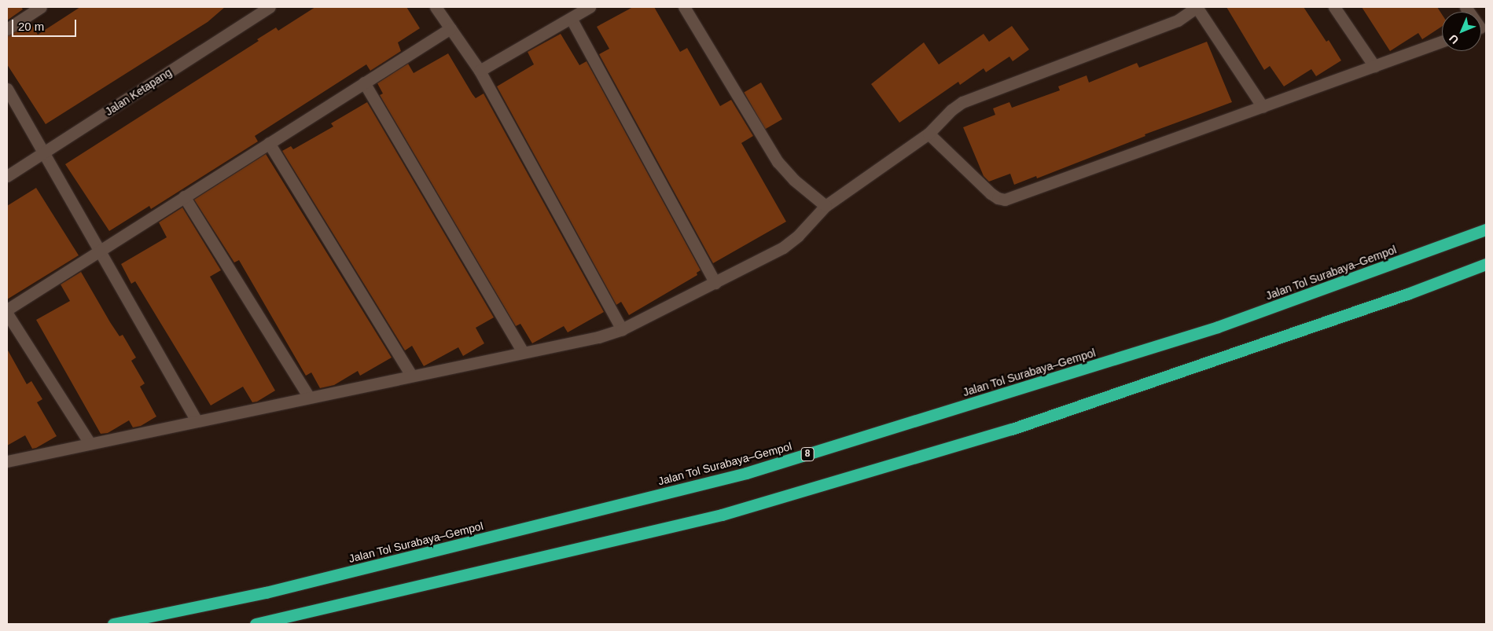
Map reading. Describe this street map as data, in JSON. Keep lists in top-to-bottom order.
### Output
{
  "streets": {
    "highway": ["Jalan Tol Surabaya–Gempol", "8"],
    "street": ["Jalan Ketapang"]
  },
  "scale_bar": "20 m",
  "north": "bottom left"
}
